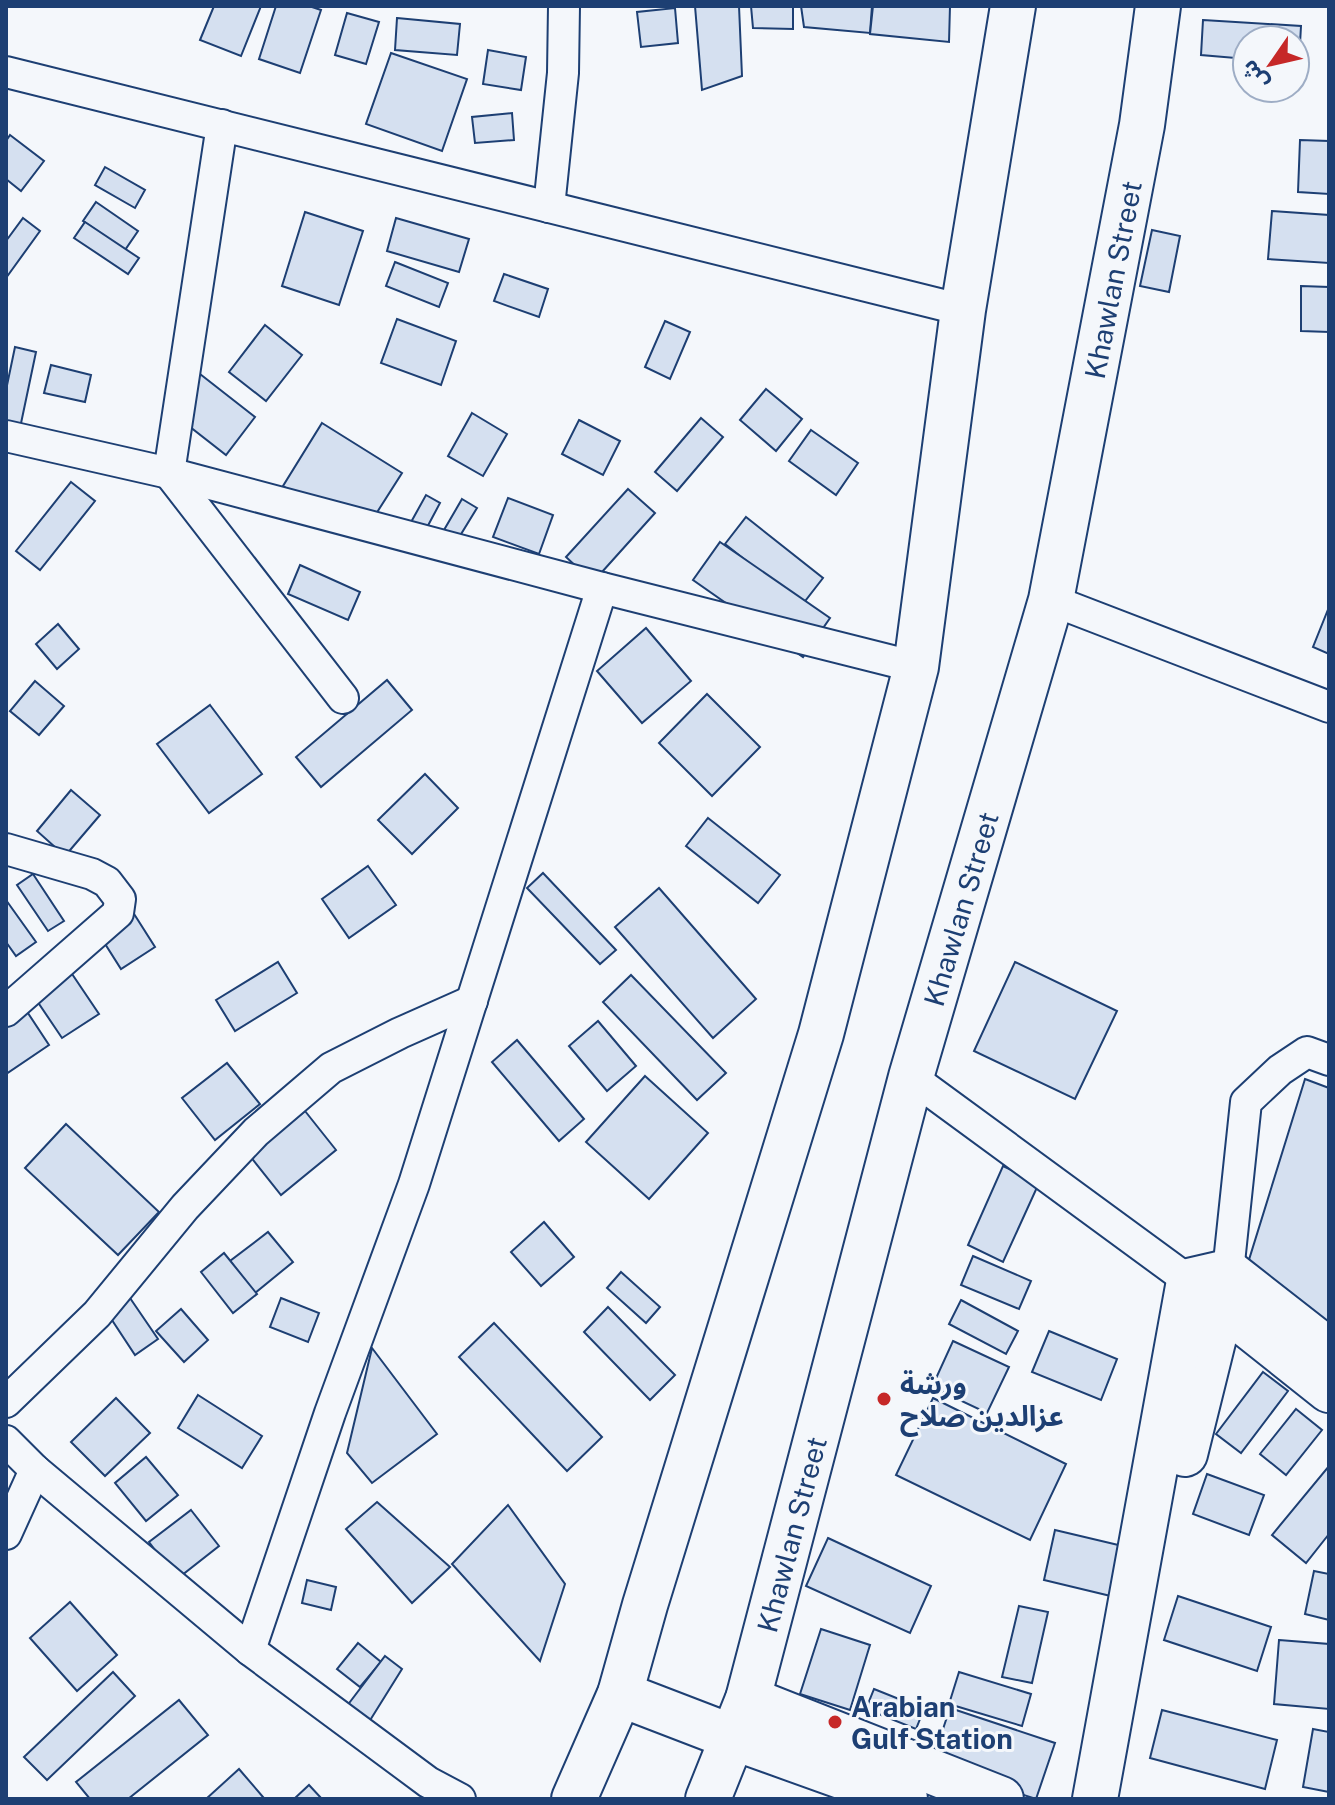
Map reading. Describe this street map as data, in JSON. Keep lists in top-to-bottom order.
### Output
{
  "streets": {
    "main road": ["Khawlan Street"]
  },
  "places": ["ورشة عزالدين صلاح", "Arabian Gulf Station"],
  "north": "bottom left"
}
